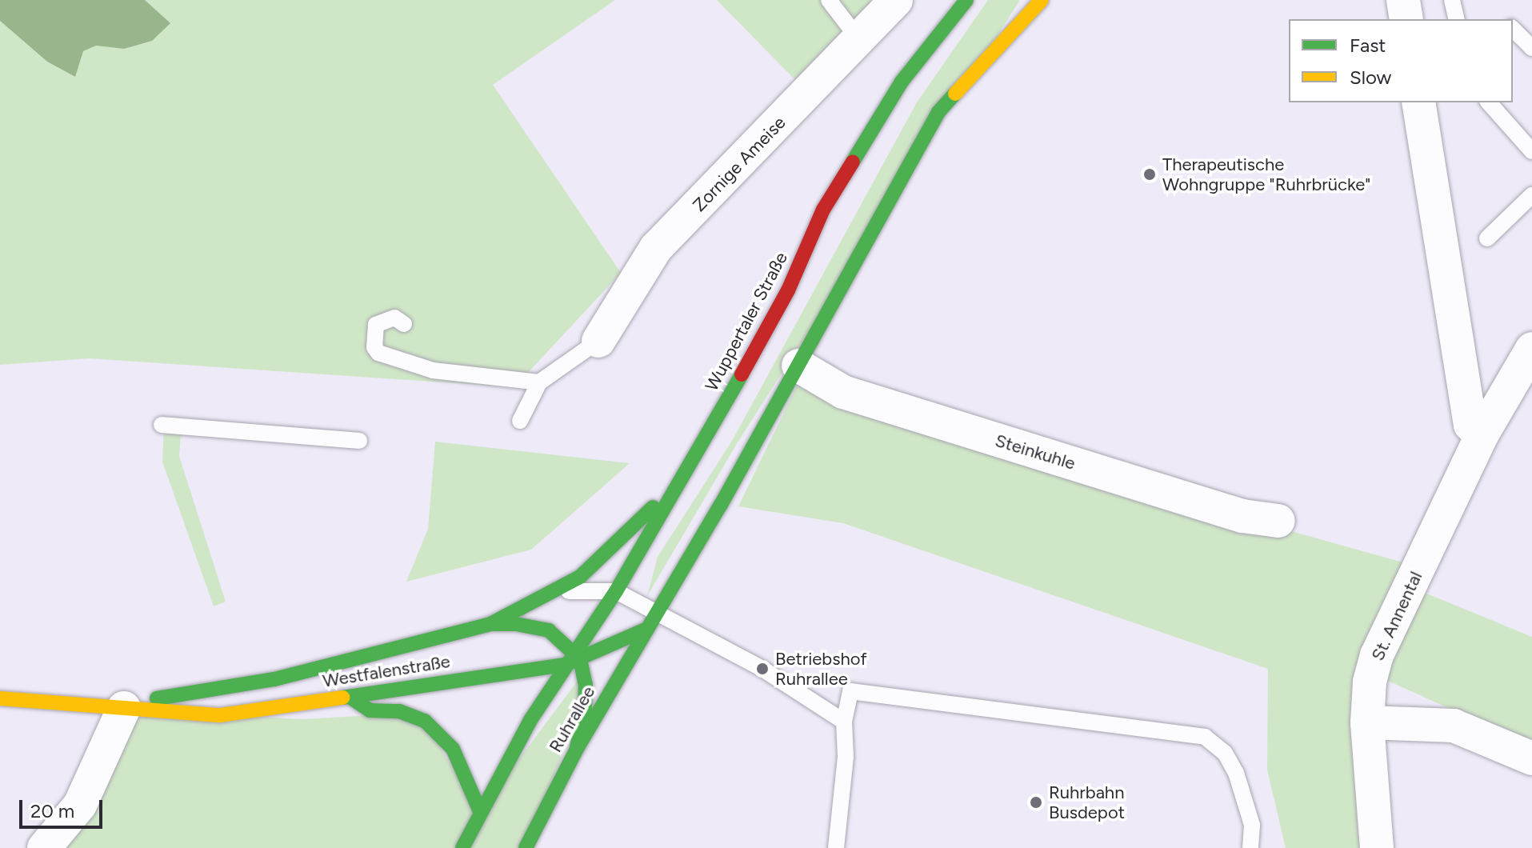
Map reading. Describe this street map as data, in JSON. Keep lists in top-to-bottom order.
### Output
{
  "streets": {
    "main road": ["Wuppertaler Straße", "Westfalenstraße", "Ruhrallee"],
    "street": ["Zornige Ameise", "Steinkuhle", "St. Annental"]
  },
  "crossings": [
    ["Wuppertaler Straße", "Westfalenstraße"],
    ["Wuppertaler Straße", "Ruhrallee"],
    ["Westfalenstraße", "Ruhrallee"]
  ],
  "places": ["Therapeutische Wohngruppe \"Ruhrbrücke\"", "Betriebshof Ruhrallee", "Ruhrbahn Busdepot"],
  "legend": ["Fast", "Slow"],
  "scale_bar": "20 m"
}
